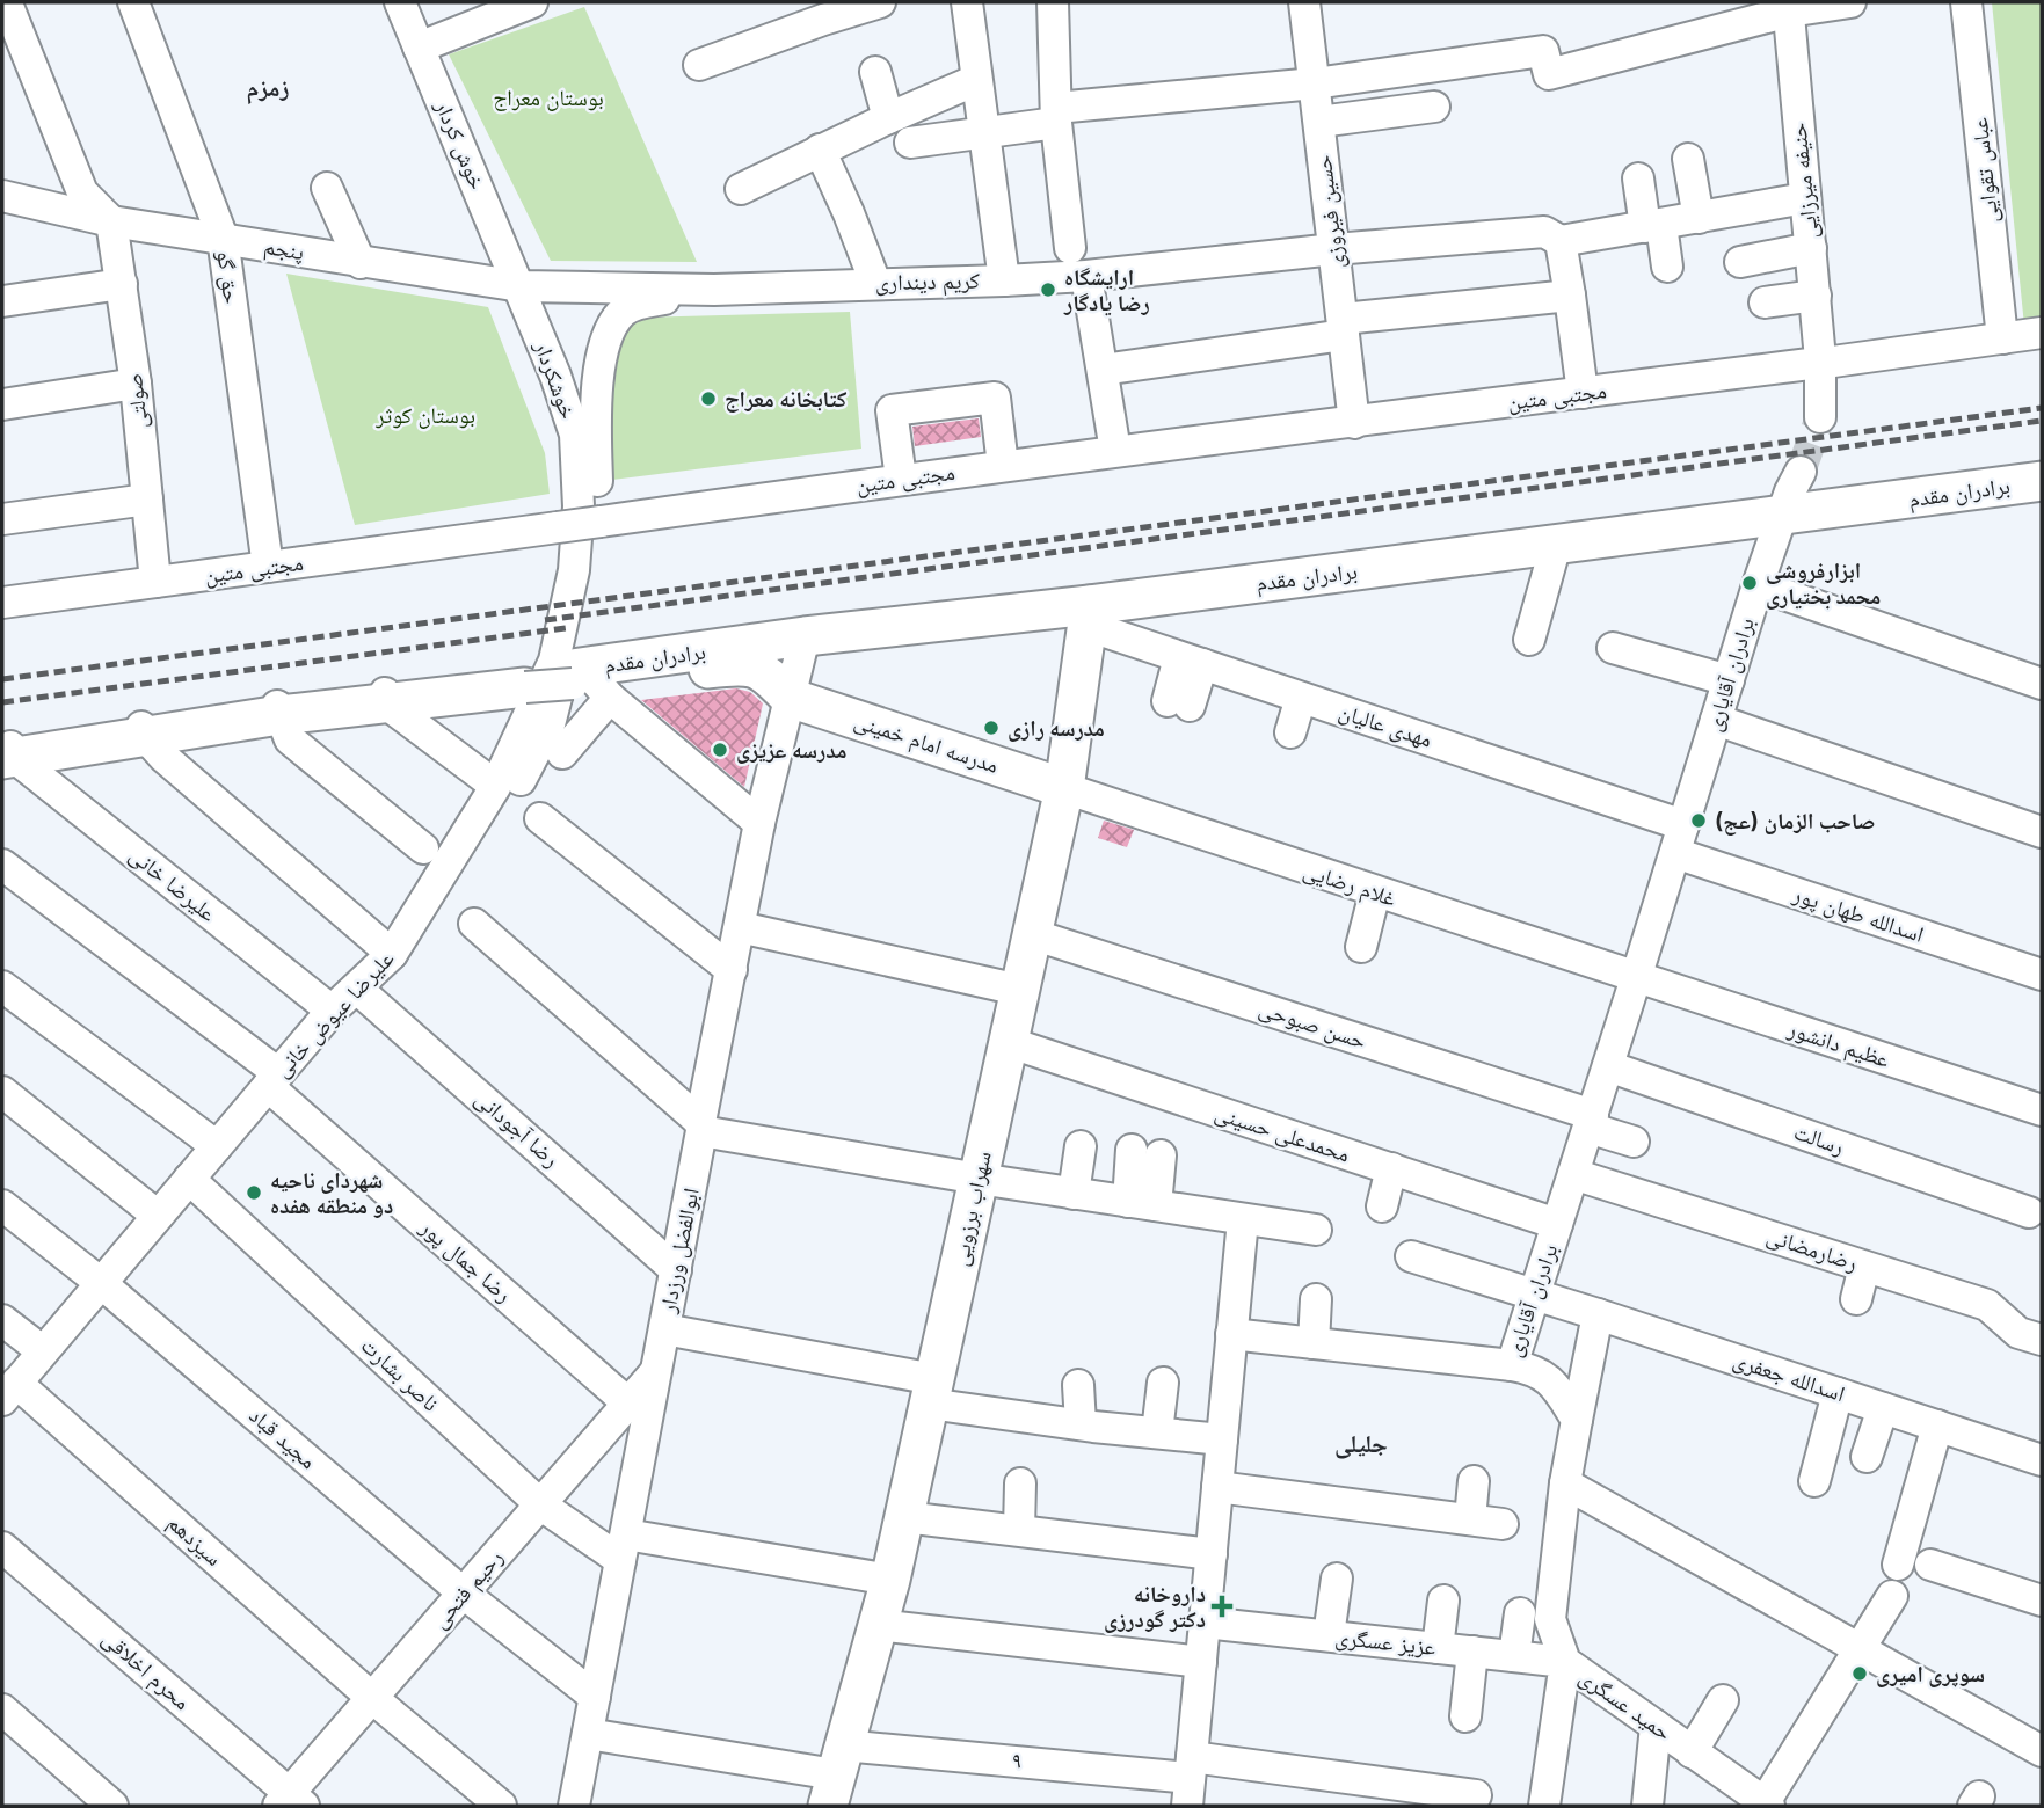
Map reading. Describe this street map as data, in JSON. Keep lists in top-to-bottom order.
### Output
{
  "streets": {
    "main road": ["برادران مقدم", "مدرسه امام خمینی", "سهراب برزویی"],
    "street": [
      "خوش کردار",
      "عباس تقوایی",
      "حنیفه میرزایی",
      "حسین فیروزی",
      "پنجم",
      "حق گو",
      "کریم دینداری",
      "خوشکردار",
      "مجتبی متین",
      "صولتی",
      "برادران آقایاری",
      "مهدی عالیان",
      "علیرضا خانی",
      "غلام رضایی",
      "اسدالله طهان پور",
      "علیرضا عیوض خانی",
      "حسن صبوحی",
      "عظیم دانشور",
      "رضا آجودانی",
      "محمدعلی حسینی",
      "رسالت",
      "رضارمضانی",
      "ابوالفضل ورزدار",
      "رضا جمال پور",
      "ناصر بشارت",
      "اسدالله جعفری",
      "مجید قباد",
      "سیزدهم",
      "رحیم فتحی",
      "عزیز عسگری",
      "محرم اخلاقی",
      "حمید عسگری",
      "۹"
    ]
  },
  "crossings": [
    ["خوش کردار", "پنجم"],
    ["خوش کردار", "کریم دینداری"],
    ["خوش کردار", "خوشکردار"],
    ["عباس تقوایی", "مجتبی متین"],
    ["حنیفه میرزایی", "کریم دینداری"],
    ["حنیفه میرزایی", "مجتبی متین"],
    ["حسین فیروزی", "کریم دینداری"],
    ["حسین فیروزی", "مجتبی متین"],
    ["پنجم", "حق گو"],
    ["پنجم", "کریم دینداری"],
    ["پنجم", "خوشکردار"],
    ["پنجم", "صولتی"],
    ["حق گو", "مجتبی متین"],
    ["کریم دینداری", "خوشکردار"],
    ["خوشکردار", "علیرضا عیوض خانی"],
    ["مجتبی متین", "صولتی"],
    ["برادران مقدم", "برادران آقایاری"],
    ["برادران مقدم", "مهدی عالیان"],
    ["برادران مقدم", "مدرسه امام خمینی"],
    ["برادران مقدم", "سهراب برزویی"],
    ["برادران مقدم", "ابوالفضل ورزدار"],
    ["برادران آقایاری", "مهدی عالیان"],
    ["برادران آقایاری", "غلام رضایی"],
    ["برادران آقایاری", "اسدالله طهان پور"],
    ["برادران آقایاری", "حسن صبوحی"],
    ["برادران آقایاری", "عظیم دانشور"],
    ["برادران آقایاری", "محمدعلی حسینی"],
    ["برادران آقایاری", "رسالت"],
    ["برادران آقایاری", "رضارمضانی"],
    ["برادران آقایاری", "اسدالله جعفری"],
    ["مهدی عالیان", "اسدالله طهان پور"],
    ["مهدی عالیان", "سهراب برزویی"],
    ["مدرسه امام خمینی", "غلام رضایی"],
    ["مدرسه امام خمینی", "سهراب برزویی"],
    ["مدرسه امام خمینی", "ابوالفضل ورزدار"],
    ["علیرضا خانی", "علیرضا عیوض خانی"],
    ["غلام رضایی", "عظیم دانشور"],
    ["غلام رضایی", "سهراب برزویی"],
    ["علیرضا عیوض خانی", "رضا آجودانی"],
    ["علیرضا عیوض خانی", "رضا جمال پور"],
    ["علیرضا عیوض خانی", "ناصر بشارت"],
    ["علیرضا عیوض خانی", "مجید قباد"],
    ["علیرضا عیوض خانی", "سیزدهم"],
    ["حسن صبوحی", "سهراب برزویی"],
    ["رضا آجودانی", "ابوالفضل ورزدار"],
    ["محمدعلی حسینی", "سهراب برزویی"],
    ["سهراب برزویی", "۹"],
    ["ابوالفضل ورزدار", "ناصر بشارت"],
    ["ابوالفضل ورزدار", "مجید قباد"],
    ["ابوالفضل ورزدار", "رحیم فتحی"],
    ["ابوالفضل ورزدار", "۹"],
    ["رضا جمال پور", "رحیم فتحی"],
    ["ناصر بشارت", "رحیم فتحی"],
    ["اسدالله جعفری", "حمید عسگری"],
    ["مجید قباد", "رحیم فتحی"],
    ["سیزدهم", "رحیم فتحی"],
    ["رحیم فتحی", "محرم اخلاقی"],
    ["عزیز عسگری", "حمید عسگری"]
  ],
  "districts": ["زمزم", "جلیلی"],
  "parks": ["بوستان معراج", "بوستان کوثر"],
  "places": {
    "other": [
      "ارایشگاه رضا یادگار",
      "کتابخانه معراج",
      "ابزارفروشی محمد بختیاری",
      "مدرسه رازی",
      "مدرسه عزیزی",
      "صاحب الزمان (عج)",
      "شهردای ناحیه دو منطقه هفده",
      "سوپری امیری"
    ],
    "health": ["داروخانه دکتر گودرزی"]
  }
}
